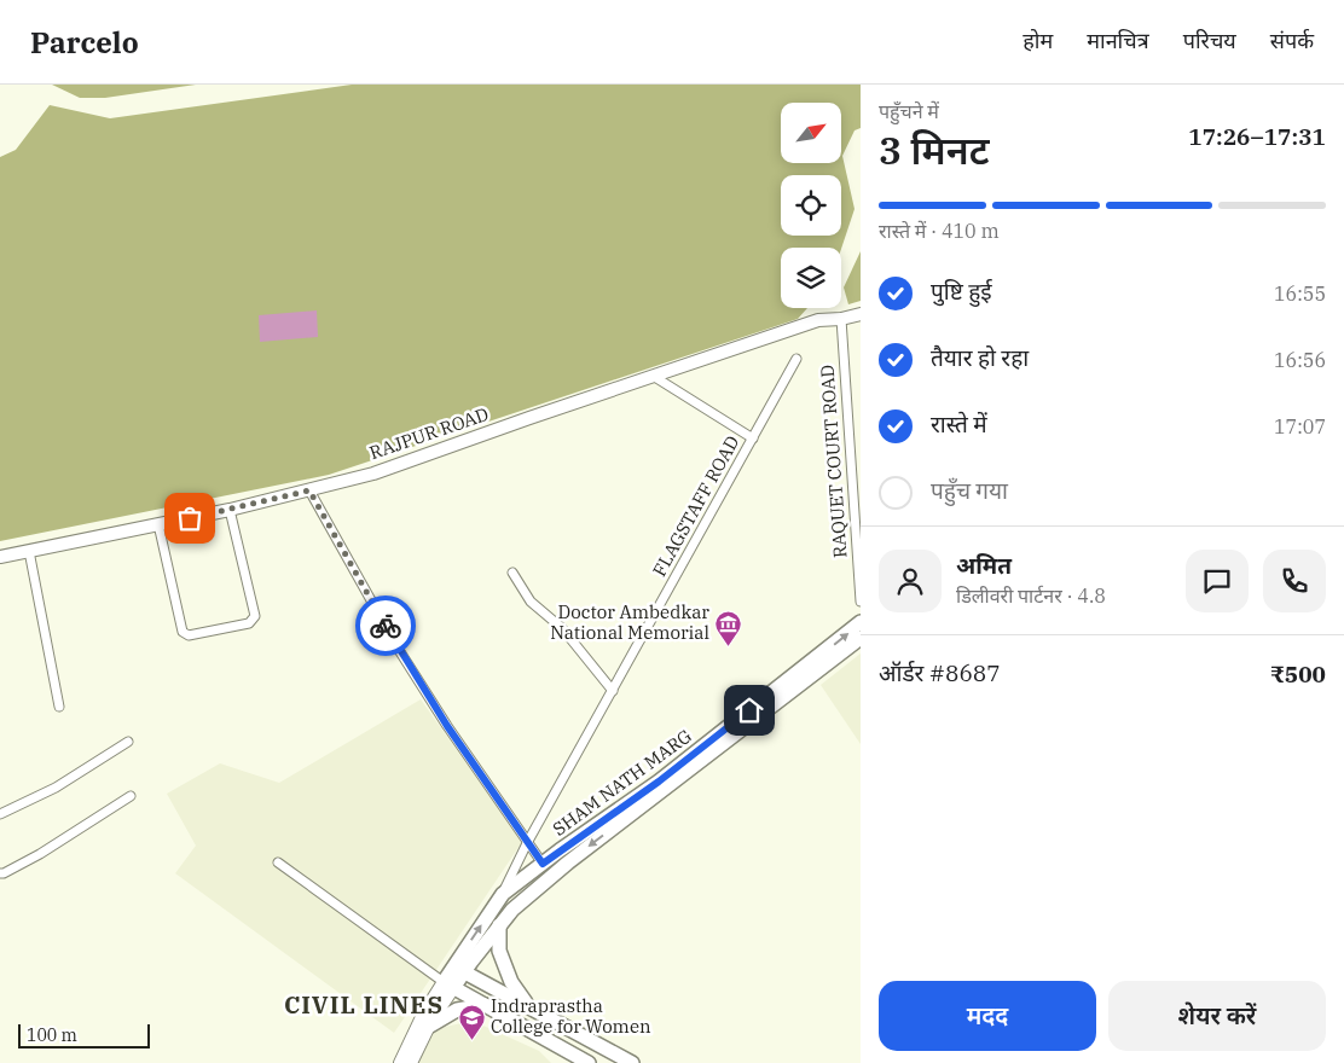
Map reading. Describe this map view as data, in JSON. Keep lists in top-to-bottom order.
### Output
{
  "streets": {
    "main road": ["SHAM NATH MARG"],
    "street": ["RAJPUR ROAD", "RAQUET COURT ROAD", "FLAGSTAFF ROAD"]
  },
  "crossings": [
    ["RAJPUR ROAD", "RAQUET COURT ROAD"],
    ["FLAGSTAFF ROAD", "SHAM NATH MARG"]
  ],
  "districts": ["CIVIL LINES"],
  "places": {
    "museum": ["Doctor Ambedkar National Memorial"],
    "school or university": ["Indraprastha College for Women"]
  },
  "scale_bar": "100 m",
  "north": "top right",
  "page": {
    "header": "Parcelo",
    "nav": [
      "होम",
      "मानचित्र",
      "परिचय",
      "संपर्क"
    ],
    "heading": ["3 मिनट", "पहुँचने में", "17:26–17:31"],
    "panel": [
      "अमित",
      "डिलीवरी पार्टनर · 4.8",
      "ऑर्डर #8687",
      "₹500"
    ],
    "bar": "रास्ते में · 410 m",
    "list": [
      ["पुष्टि हुई", "16:55"],
      ["तैयार हो रहा", "16:56"],
      ["रास्ते में", "17:07"],
      "पहुँच गया"
    ],
    "buttons": ["मदद", "शेयर करें"],
    "scale": "100 m"
  }
}
